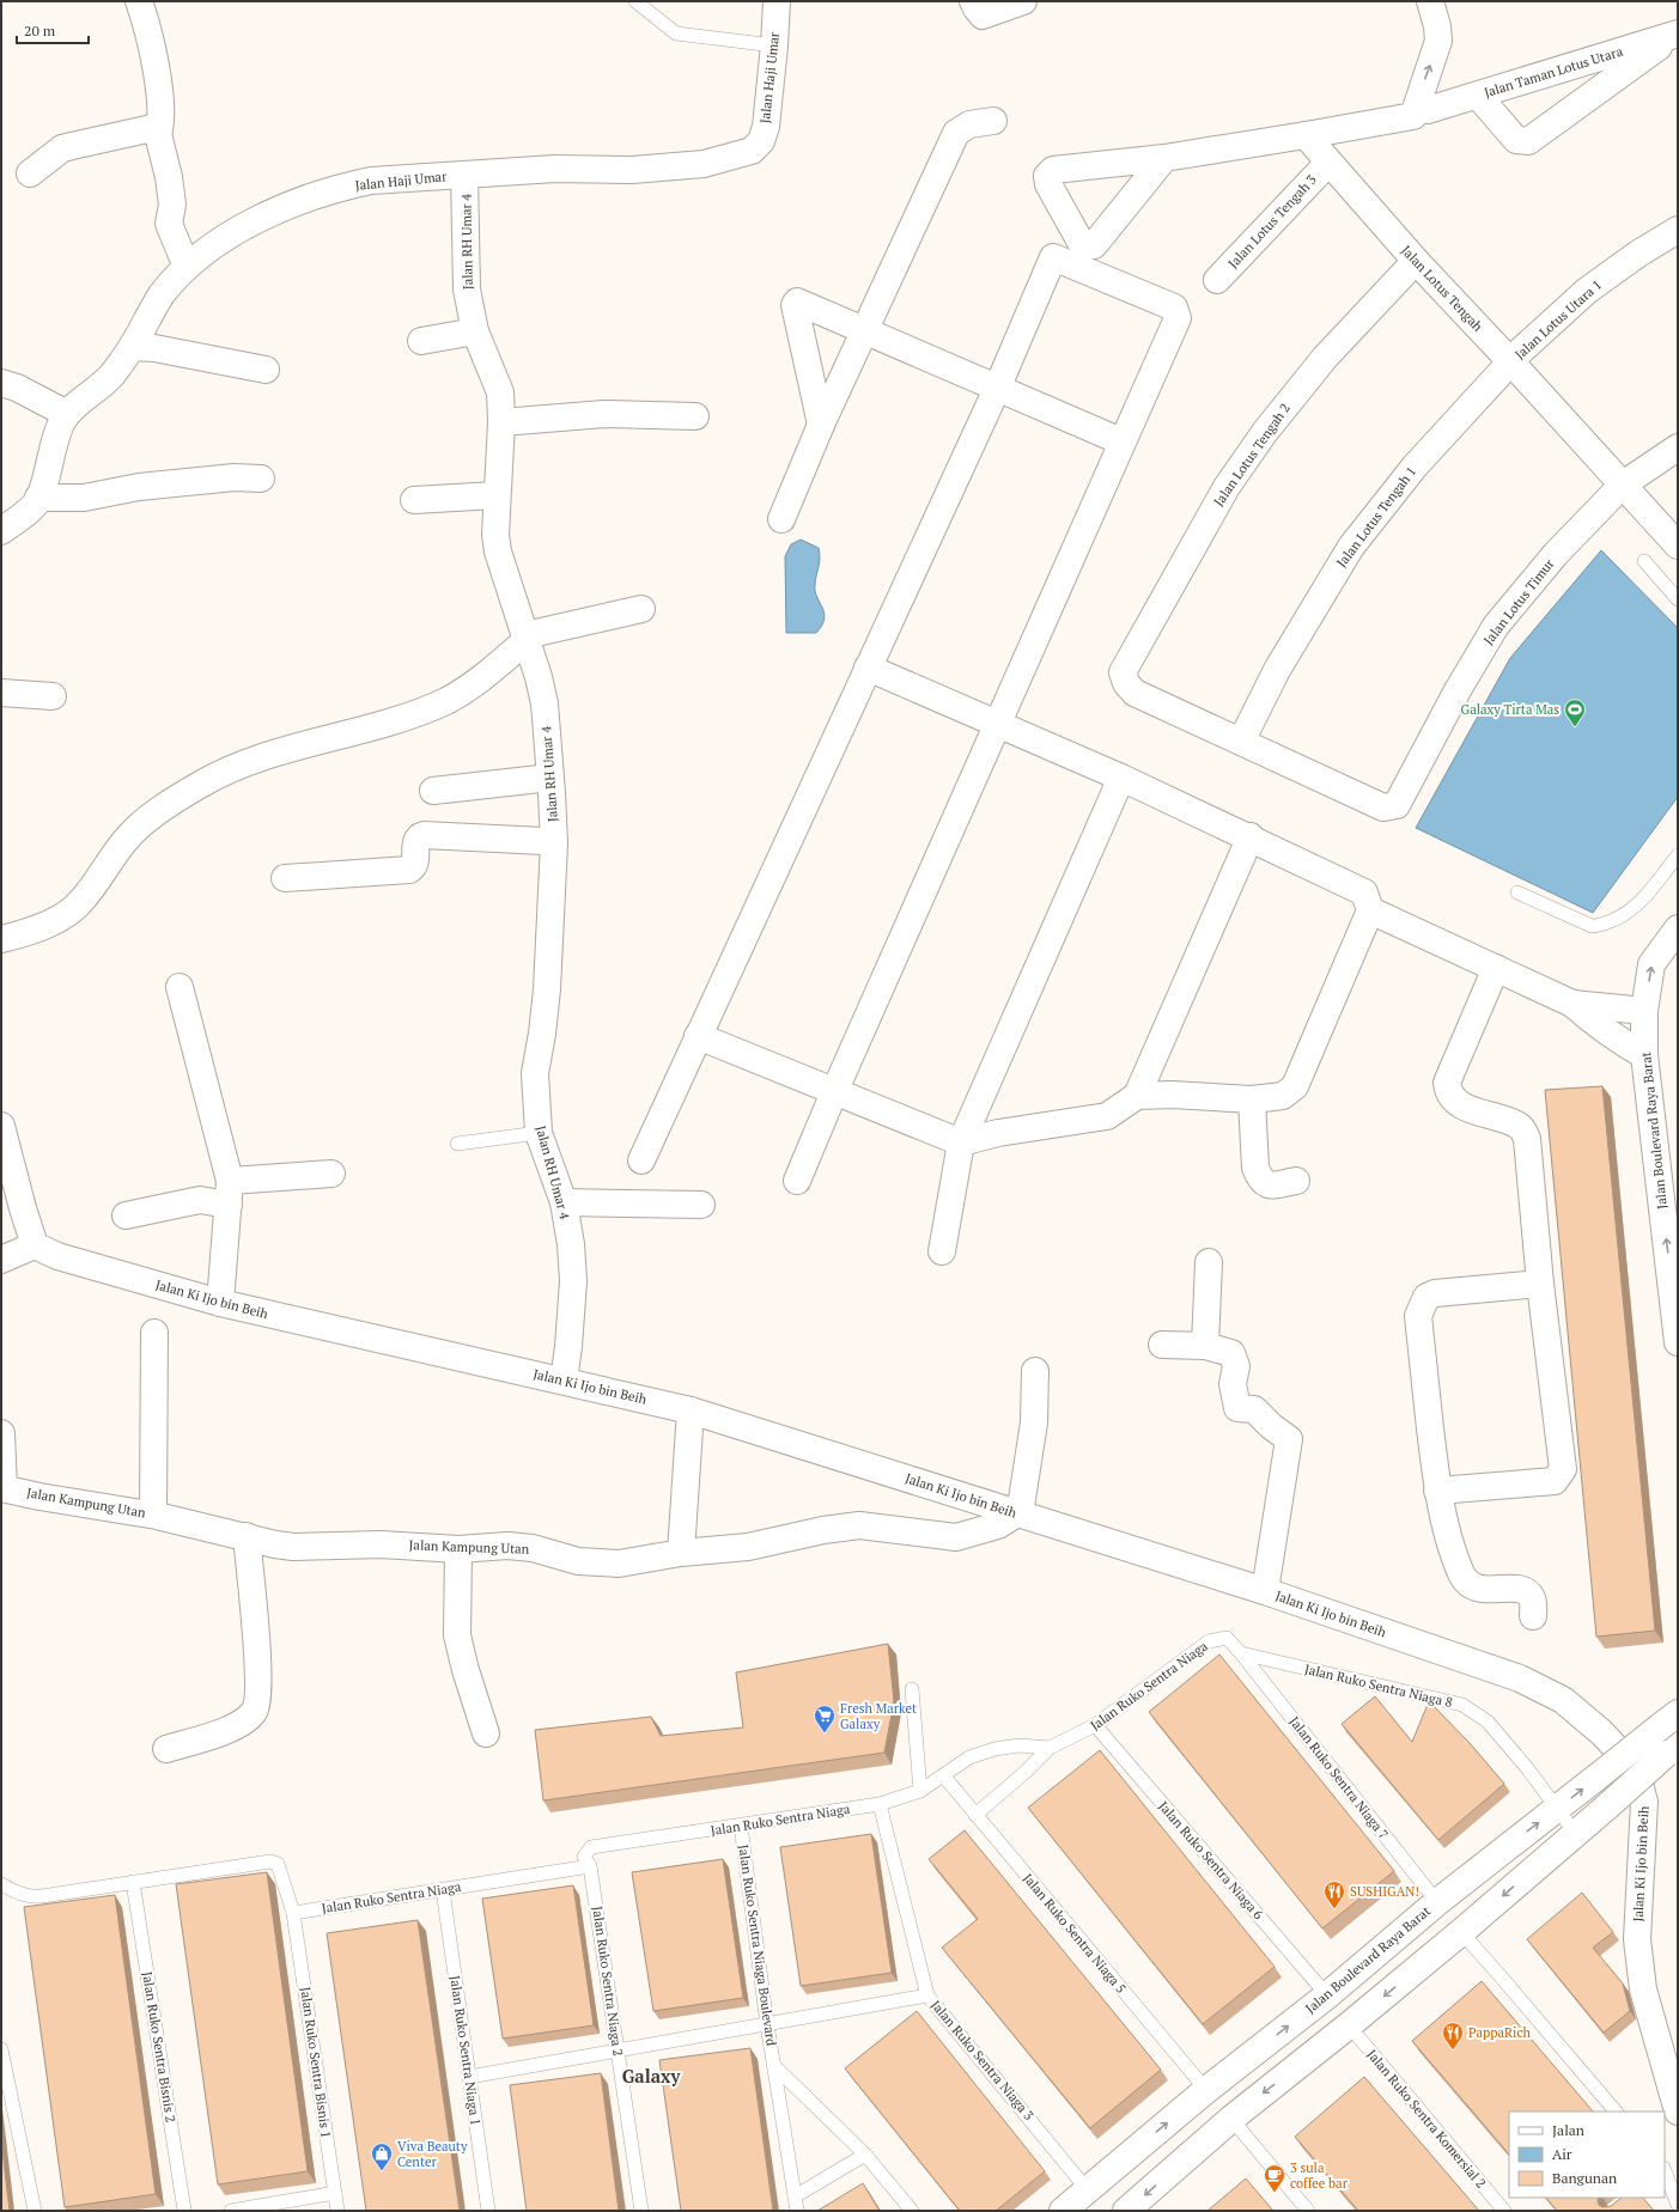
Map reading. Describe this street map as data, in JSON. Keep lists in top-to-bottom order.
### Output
{
  "streets": {
    "street": [
      "Jalan Taman Lotus Utara",
      "Jalan Haji Umar",
      "Jalan Lotus Tengah 3",
      "Jalan RH Umar 4",
      "Jalan Lotus Tengah",
      "Jalan Lotus Utara 1",
      "Jalan Lotus Tengah 2",
      "Jalan Lotus Tengah 1",
      "Jalan Lotus Timur",
      "Jalan Boulevard Raya Barat",
      "Jalan Ki Ijo bin Beih",
      "Jalan Kampung Utan"
    ],
    "lane": [
      "Jalan Ruko Sentra Niaga",
      "Jalan Ruko Sentra Niaga 8",
      "Jalan Ruko Sentra Niaga 7",
      "Jalan Ruko Sentra Niaga 6",
      "Jalan Ruko Sentra Niaga 5",
      "Jalan Ruko Sentra Niaga Boulevard",
      "Jalan Ruko Sentra Niaga 2",
      "Jalan Ruko Sentra Bisnis 2",
      "Jalan Ruko Sentra Niaga 1",
      "Jalan Ruko Sentra Niaga 3",
      "Jalan Ruko Sentra Bisnis 1",
      "Jalan Ruko Sentra Komersial 2"
    ]
  },
  "crossings": [
    ["Jalan Taman Lotus Utara", "Jalan Lotus Tengah"],
    ["Jalan Haji Umar", "Jalan RH Umar 4"],
    ["Jalan Lotus Tengah 3", "Jalan Lotus Tengah"],
    ["Jalan RH Umar 4", "Jalan Ki Ijo bin Beih"],
    ["Jalan Lotus Tengah", "Jalan Lotus Utara 1"],
    ["Jalan Lotus Tengah", "Jalan Lotus Tengah 2"],
    ["Jalan Lotus Tengah", "Jalan Lotus Tengah 1"],
    ["Jalan Lotus Tengah", "Jalan Lotus Timur"],
    ["Jalan Lotus Utara 1", "Jalan Lotus Tengah 1"],
    ["Jalan Lotus Tengah 2", "Jalan Lotus Tengah 1"],
    ["Jalan Lotus Tengah 2", "Jalan Lotus Timur"],
    ["Jalan Lotus Tengah 1", "Jalan Lotus Timur"],
    ["Jalan Boulevard Raya Barat", "Jalan Ruko Sentra Niaga 8"],
    ["Jalan Boulevard Raya Barat", "Jalan Ruko Sentra Niaga 7"],
    ["Jalan Boulevard Raya Barat", "Jalan Ruko Sentra Niaga 6"],
    ["Jalan Boulevard Raya Barat", "Jalan Ruko Sentra Niaga 5"],
    ["Jalan Boulevard Raya Barat", "Jalan Ruko Sentra Niaga 3"],
    ["Jalan Boulevard Raya Barat", "Jalan Ruko Sentra Komersial 2"],
    ["Jalan Ki Ijo bin Beih", "Jalan Kampung Utan"],
    ["Jalan Ruko Sentra Niaga", "Jalan Ruko Sentra Niaga 8"],
    ["Jalan Ruko Sentra Niaga", "Jalan Ruko Sentra Niaga 7"],
    ["Jalan Ruko Sentra Niaga", "Jalan Ruko Sentra Niaga 6"],
    ["Jalan Ruko Sentra Niaga", "Jalan Ruko Sentra Niaga 5"],
    ["Jalan Ruko Sentra Niaga", "Jalan Ruko Sentra Niaga Boulevard"],
    ["Jalan Ruko Sentra Niaga", "Jalan Ruko Sentra Niaga 2"],
    ["Jalan Ruko Sentra Niaga", "Jalan Ruko Sentra Niaga 1"],
    ["Jalan Ruko Sentra Niaga", "Jalan Ruko Sentra Niaga 3"],
    ["Jalan Ruko Sentra Niaga", "Jalan Ruko Sentra Bisnis 1"],
    ["Jalan Ruko Sentra Niaga 8", "Jalan Ruko Sentra Niaga 7"],
    ["Jalan Ruko Sentra Bisnis 2", "Jalan Ruko Sentra Bisnis 1"]
  ],
  "districts": ["Galaxy"],
  "places": {
    "sports": ["Galaxy Tirta Mas"],
    "supermarket": ["Fresh Market Galaxy"],
    "restaurant": ["SUSHIGAN!", "PappaRich"],
    "shop": ["Viva Beauty Center"],
    "cafe": ["3 sula coffee bar"]
  },
  "legend": ["Jalan", "Air", "Bangunan"],
  "scale_bar": "20 m"
}
